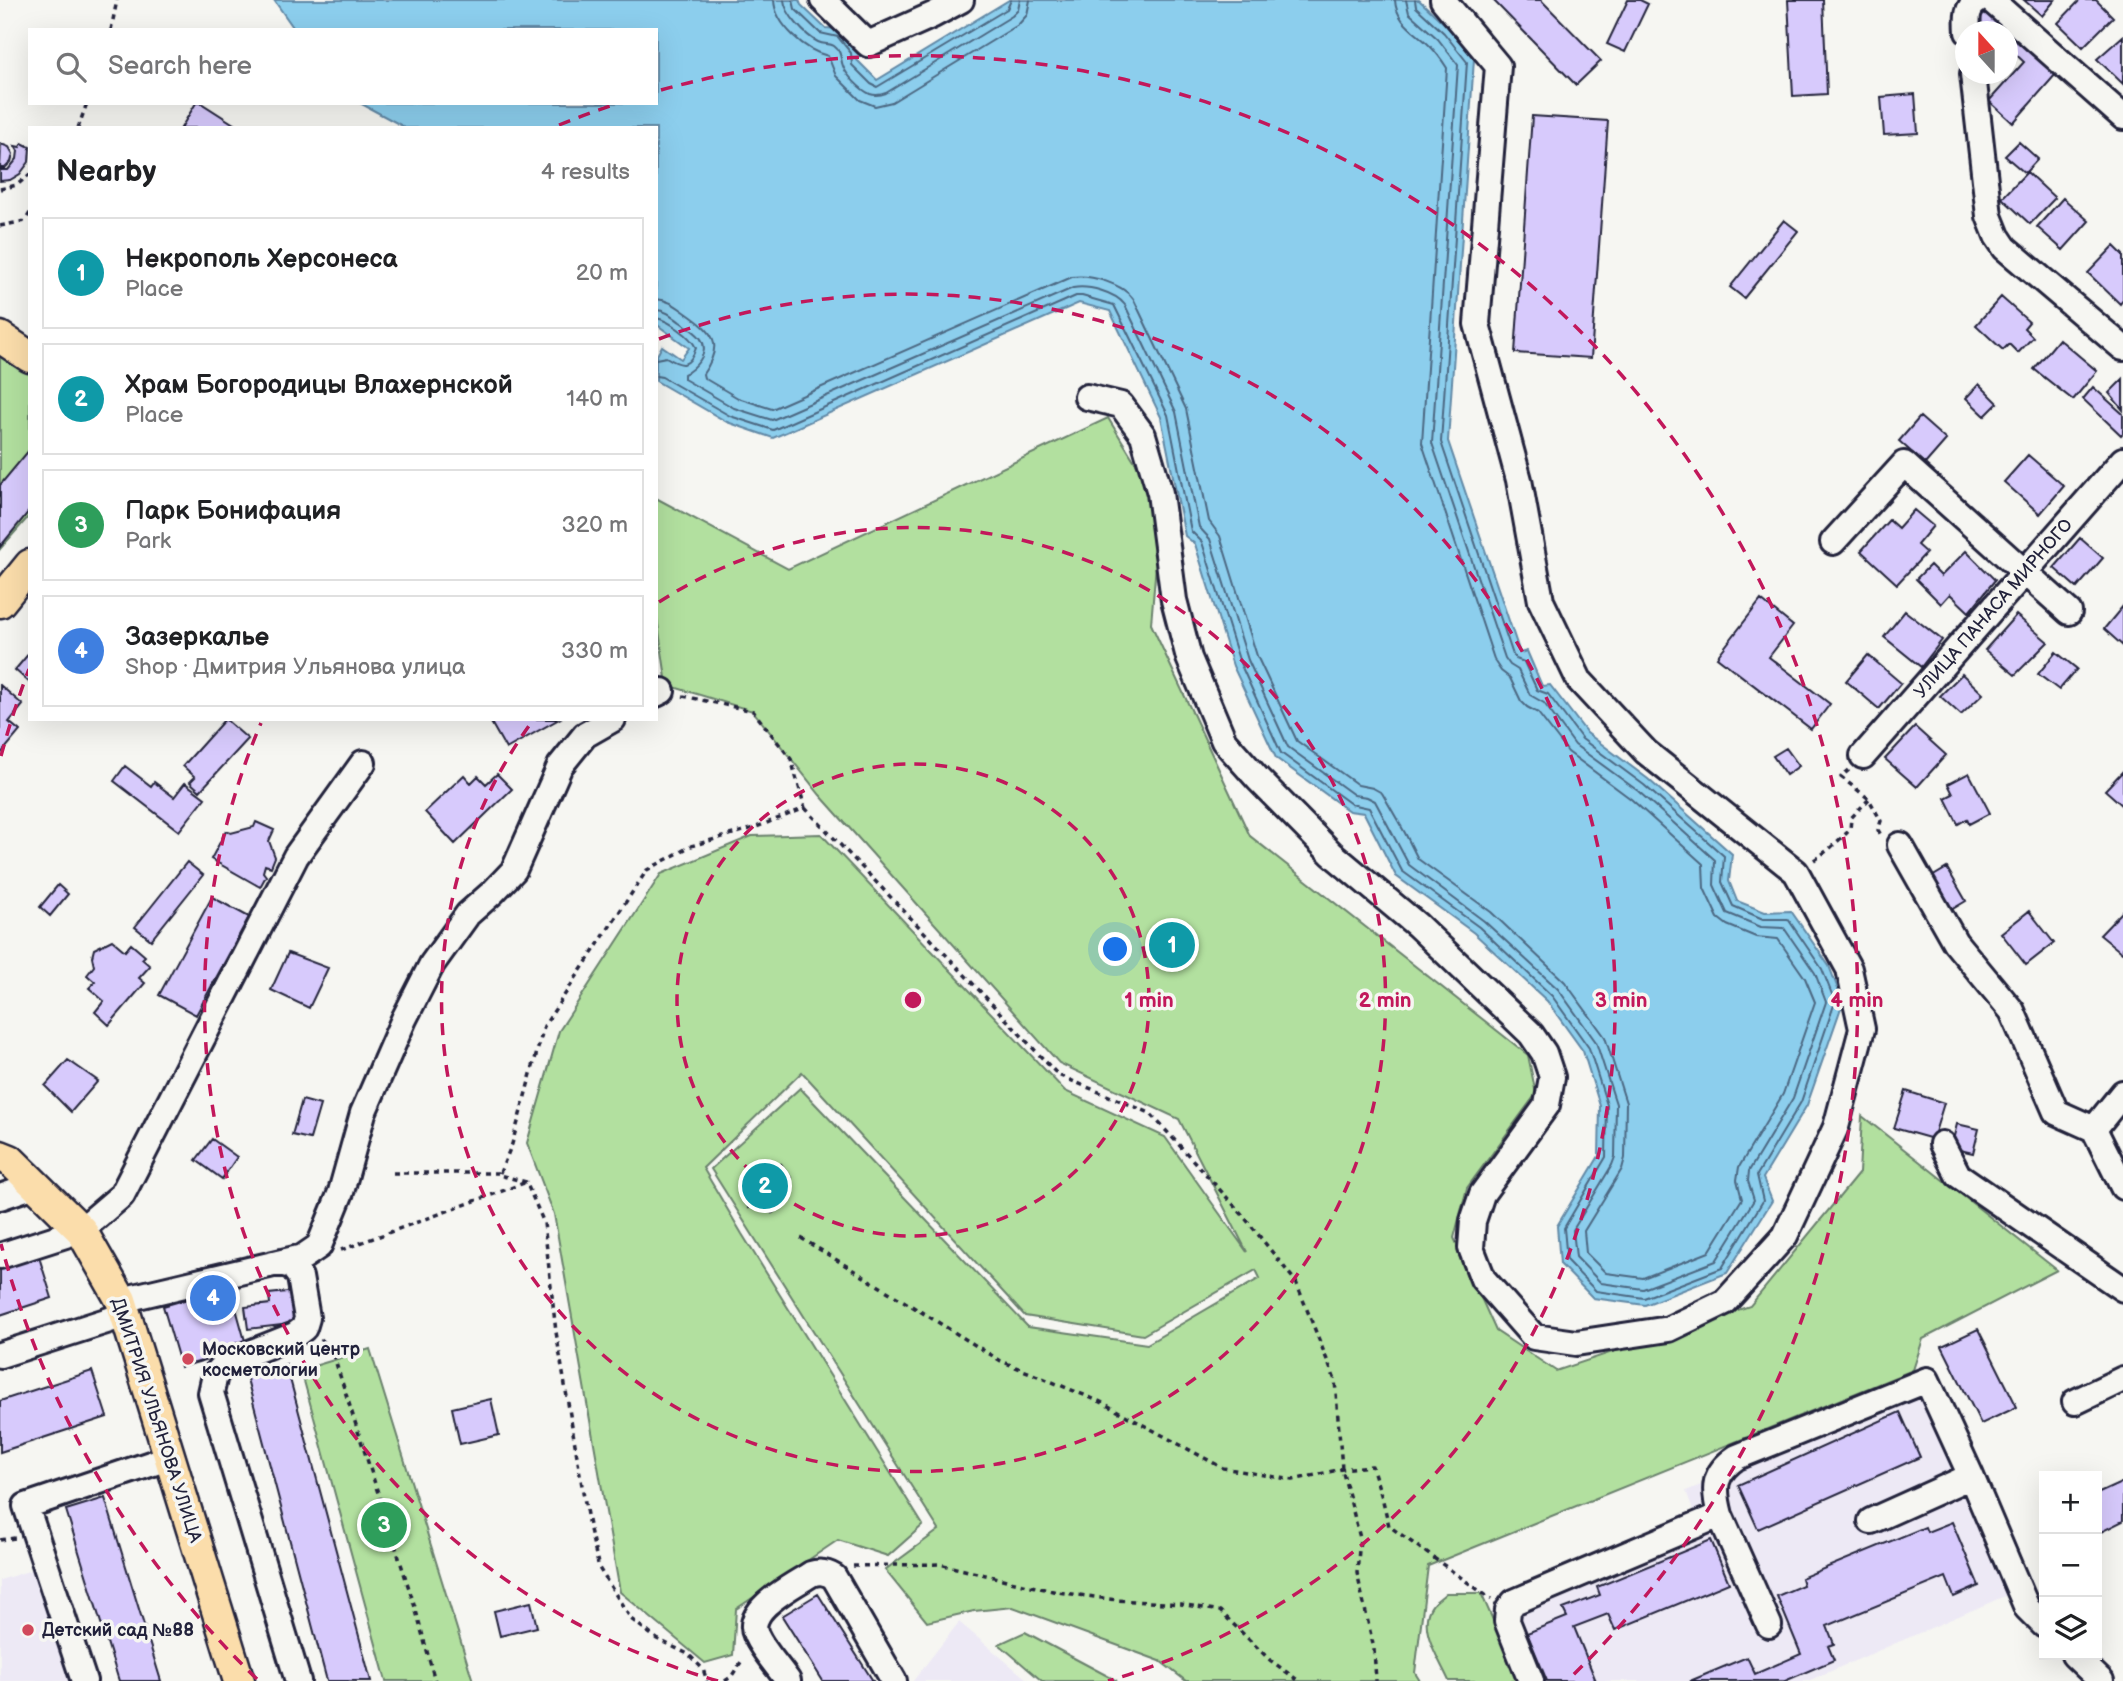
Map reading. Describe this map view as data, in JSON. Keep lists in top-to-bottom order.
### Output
{
  "streets": {
    "main road": ["ДМИТРИЯ УЛЬЯНОВА УЛИЦА"],
    "street": ["УЛИЦА ПАНАСА МИРНОГО"]
  },
  "places": ["Московский центр косметологии", "Детский сад №88"],
  "north": "top",
  "page": {
    "search": "Search here",
    "heading": ["Nearby", "4 results"],
    "list": [
      {
        "mark": "1",
        "name": "Некрополь Херсонеса",
        "note": "Place",
        "value": "20 m"
      },
      {
        "mark": "2",
        "name": "Храм Богородицы Влахернской",
        "note": "Place",
        "value": "140 m"
      },
      {
        "mark": "3",
        "name": "Парк Бонифация",
        "note": "Park",
        "value": "320 m"
      },
      {
        "mark": "4",
        "name": "Зазеркалье",
        "note": "Shop · Дмитрия Ульянова улица",
        "value": "330 m"
      }
    ],
    "pins": [
      "1",
      "2",
      "4",
      "3"
    ],
    "map_buttons": ["+", "−"]
  },
  "rings": [
    "1 min",
    "2 min",
    "3 min",
    "4 min"
  ]
}
